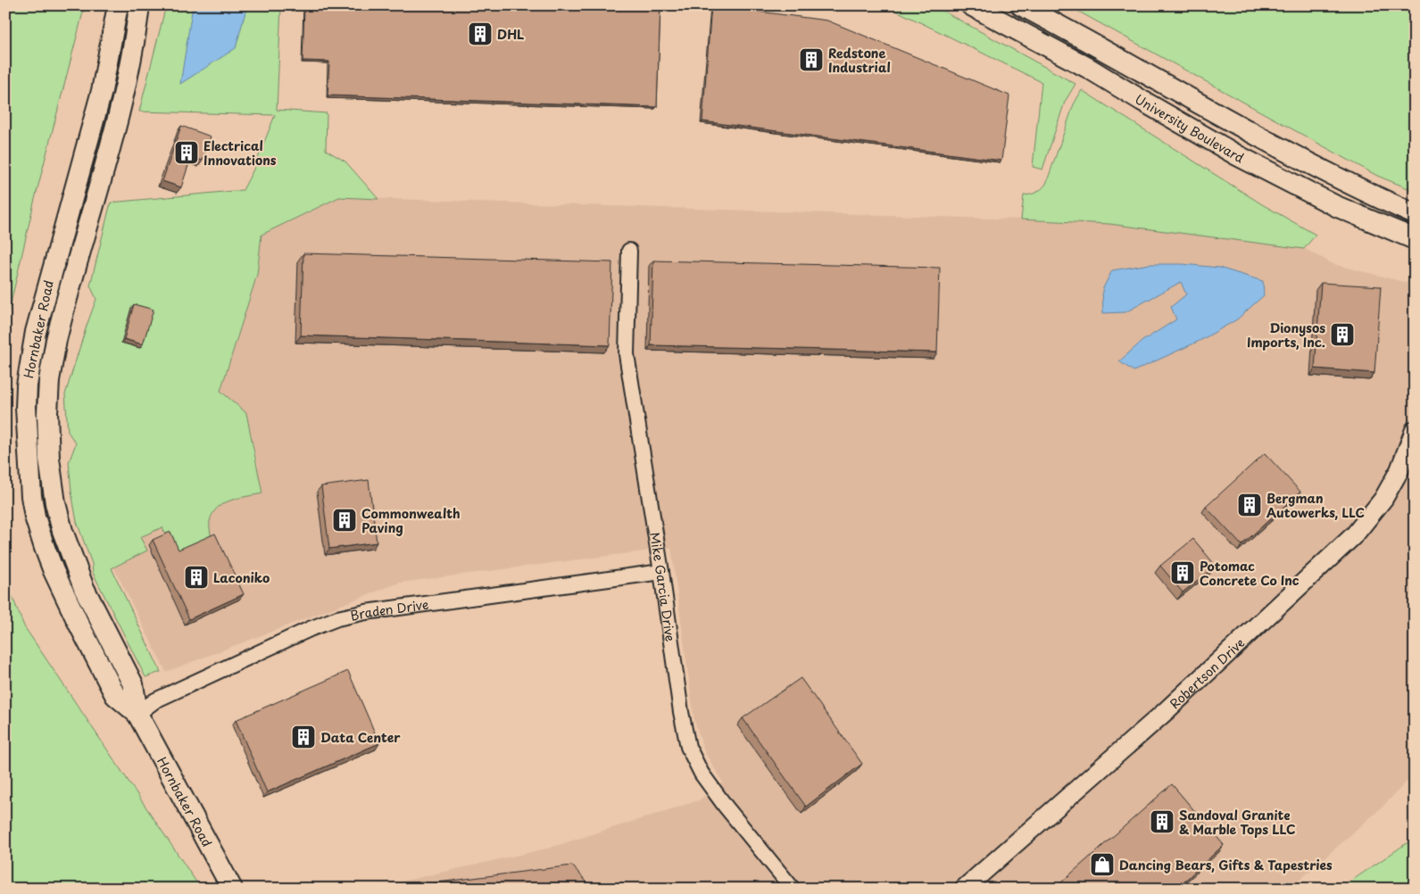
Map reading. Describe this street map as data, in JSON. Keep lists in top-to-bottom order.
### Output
{
  "streets": {
    "main road": ["University Boulevard", "Hornbaker Road"],
    "street": ["Mike Garcia Drive", "Braden Drive", "Robertson Drive"]
  },
  "crossings": [
    ["Hornbaker Road", "Braden Drive"],
    ["Mike Garcia Drive", "Braden Drive"]
  ],
  "places": {
    "building": [
      "DHL",
      "Redstone Industrial",
      "Electrical Innovations",
      "Dionysos Imports, Inc.",
      "Bergman Autowerks, LLC",
      "Commonwealth Paving",
      "Potomac Concrete Co Inc",
      "Laconiko",
      "Data Center",
      "Sandoval Granite & Marble Tops LLC"
    ],
    "shop": ["Dancing Bears, Gifts & Tapestries"]
  }
}
